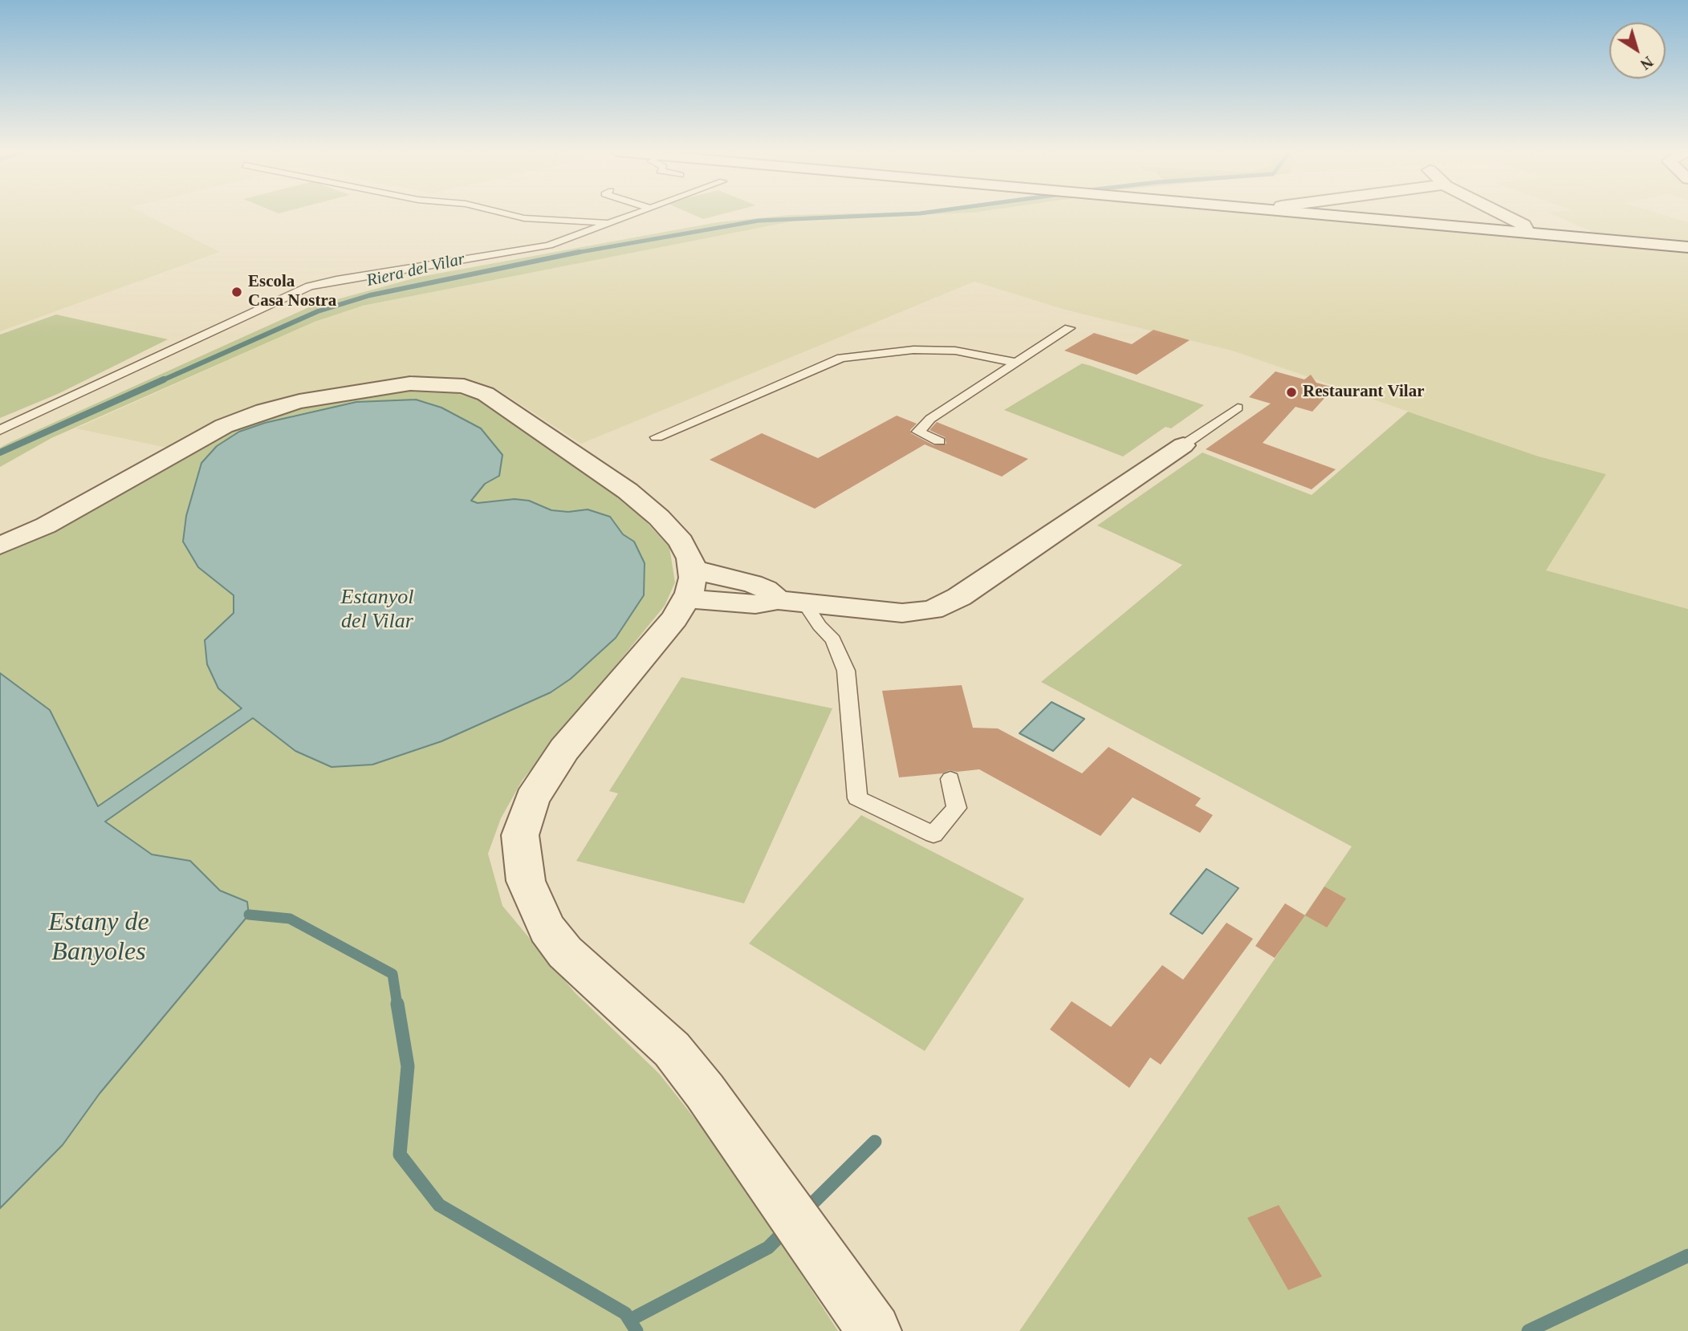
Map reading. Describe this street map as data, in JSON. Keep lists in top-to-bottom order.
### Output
{
  "water": ["Riera del Vilar", "Estanyol del Vilar", "Estany de Banyoles"],
  "places": ["Escola Casa Nostra", "Restaurant Vilar"],
  "north": "bottom right"
}
